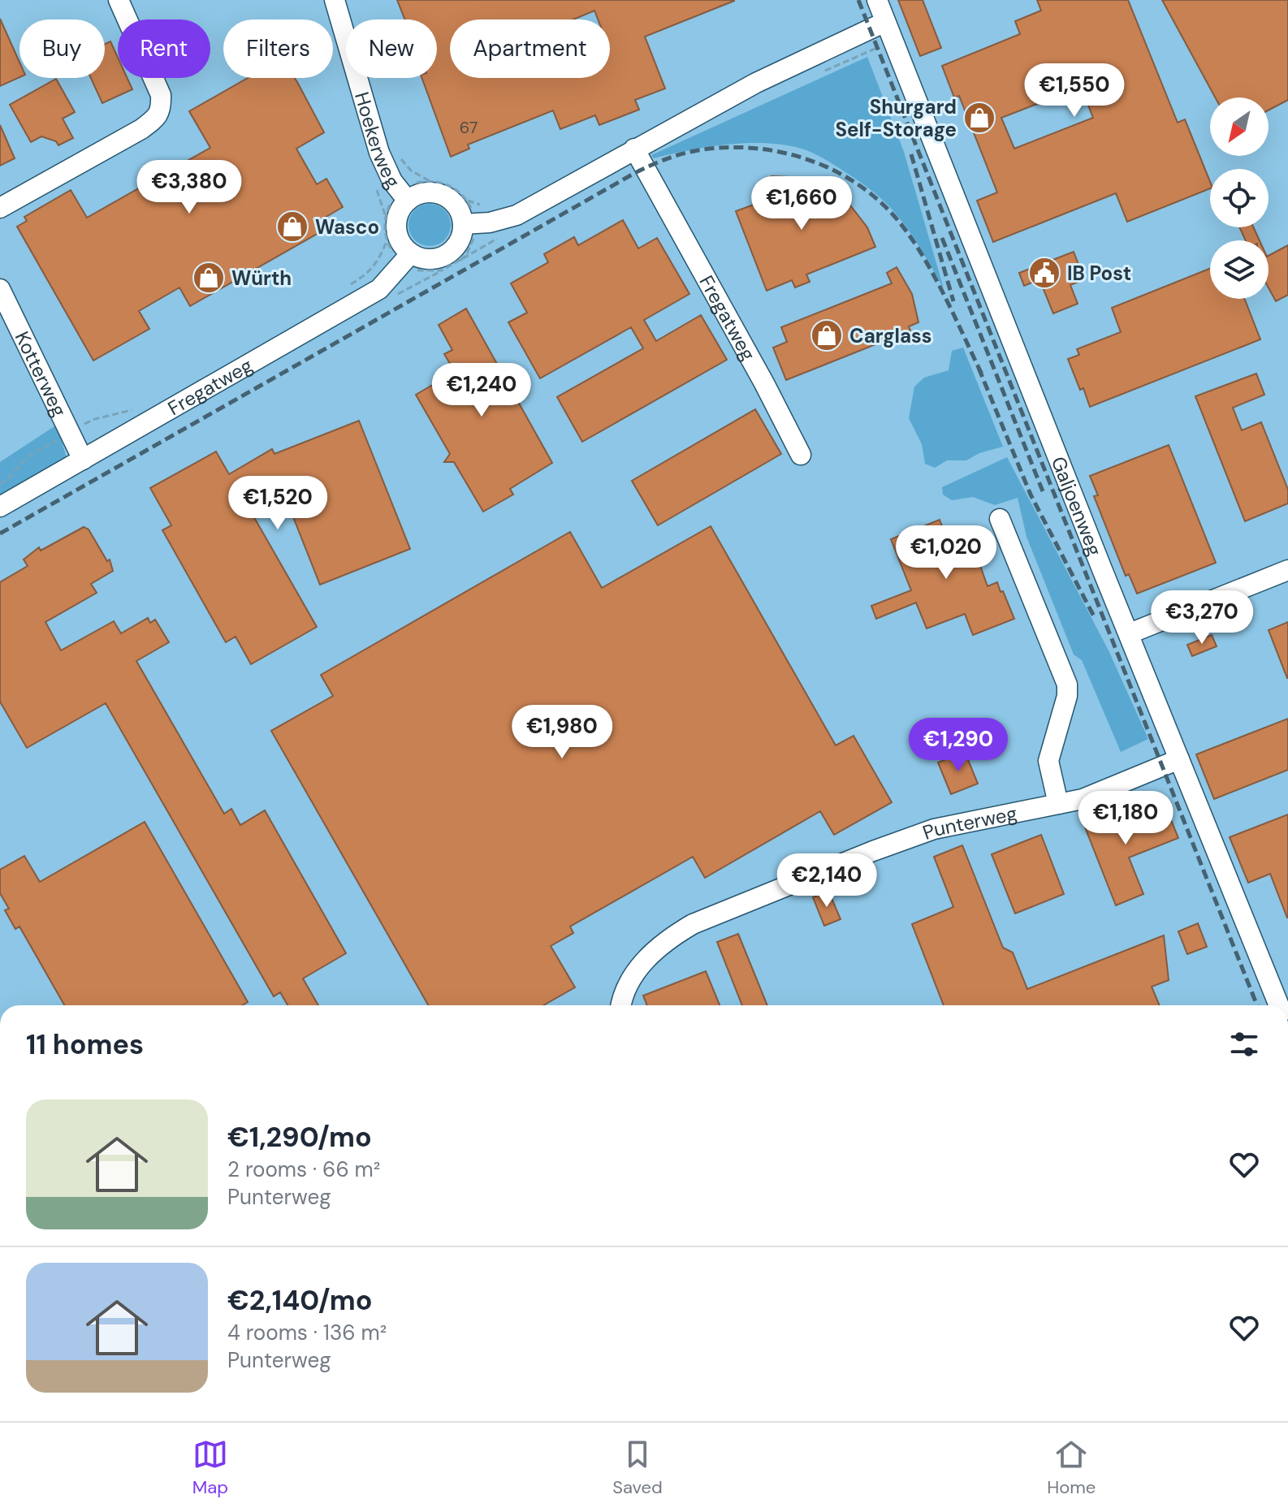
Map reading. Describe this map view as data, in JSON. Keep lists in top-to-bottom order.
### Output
{
  "streets": {
    "street": [
      "Hoekerweg",
      "Fregatweg",
      "Kotterweg",
      "Galjoenweg",
      "Punterweg"
    ]
  },
  "crossings": [
    ["Hoekerweg", "Fregatweg"],
    ["Fregatweg", "Kotterweg"],
    ["Galjoenweg", "Punterweg"]
  ],
  "places": {
    "shop": [
      "Shurgard Self-Storage",
      "Wasco",
      "Würth",
      "Carglass"
    ],
    "public building": ["IB Post"]
  },
  "house_numbers": ["67"],
  "north": "bottom left",
  "page": {
    "chip": [
      "Buy",
      "Rent",
      "Filters",
      "New",
      "Apartment"
    ],
    "price": [
      "€1,550",
      "€3,380",
      "€1,660",
      "€1,240",
      "€1,520",
      "€1,020",
      "€3,270",
      "€1,980",
      "€1,290",
      "€1,180",
      "€2,140"
    ],
    "heading": "11 homes",
    "list": [
      {
        "name": "€1,290/mo",
        "note": "2 rooms · 66 m² · Punterweg"
      },
      {
        "name": "€2,140/mo",
        "note": "4 rooms · 136 m² · Punterweg"
      }
    ],
    "tabs": ["Map", "Saved", "Home"]
  }
}
